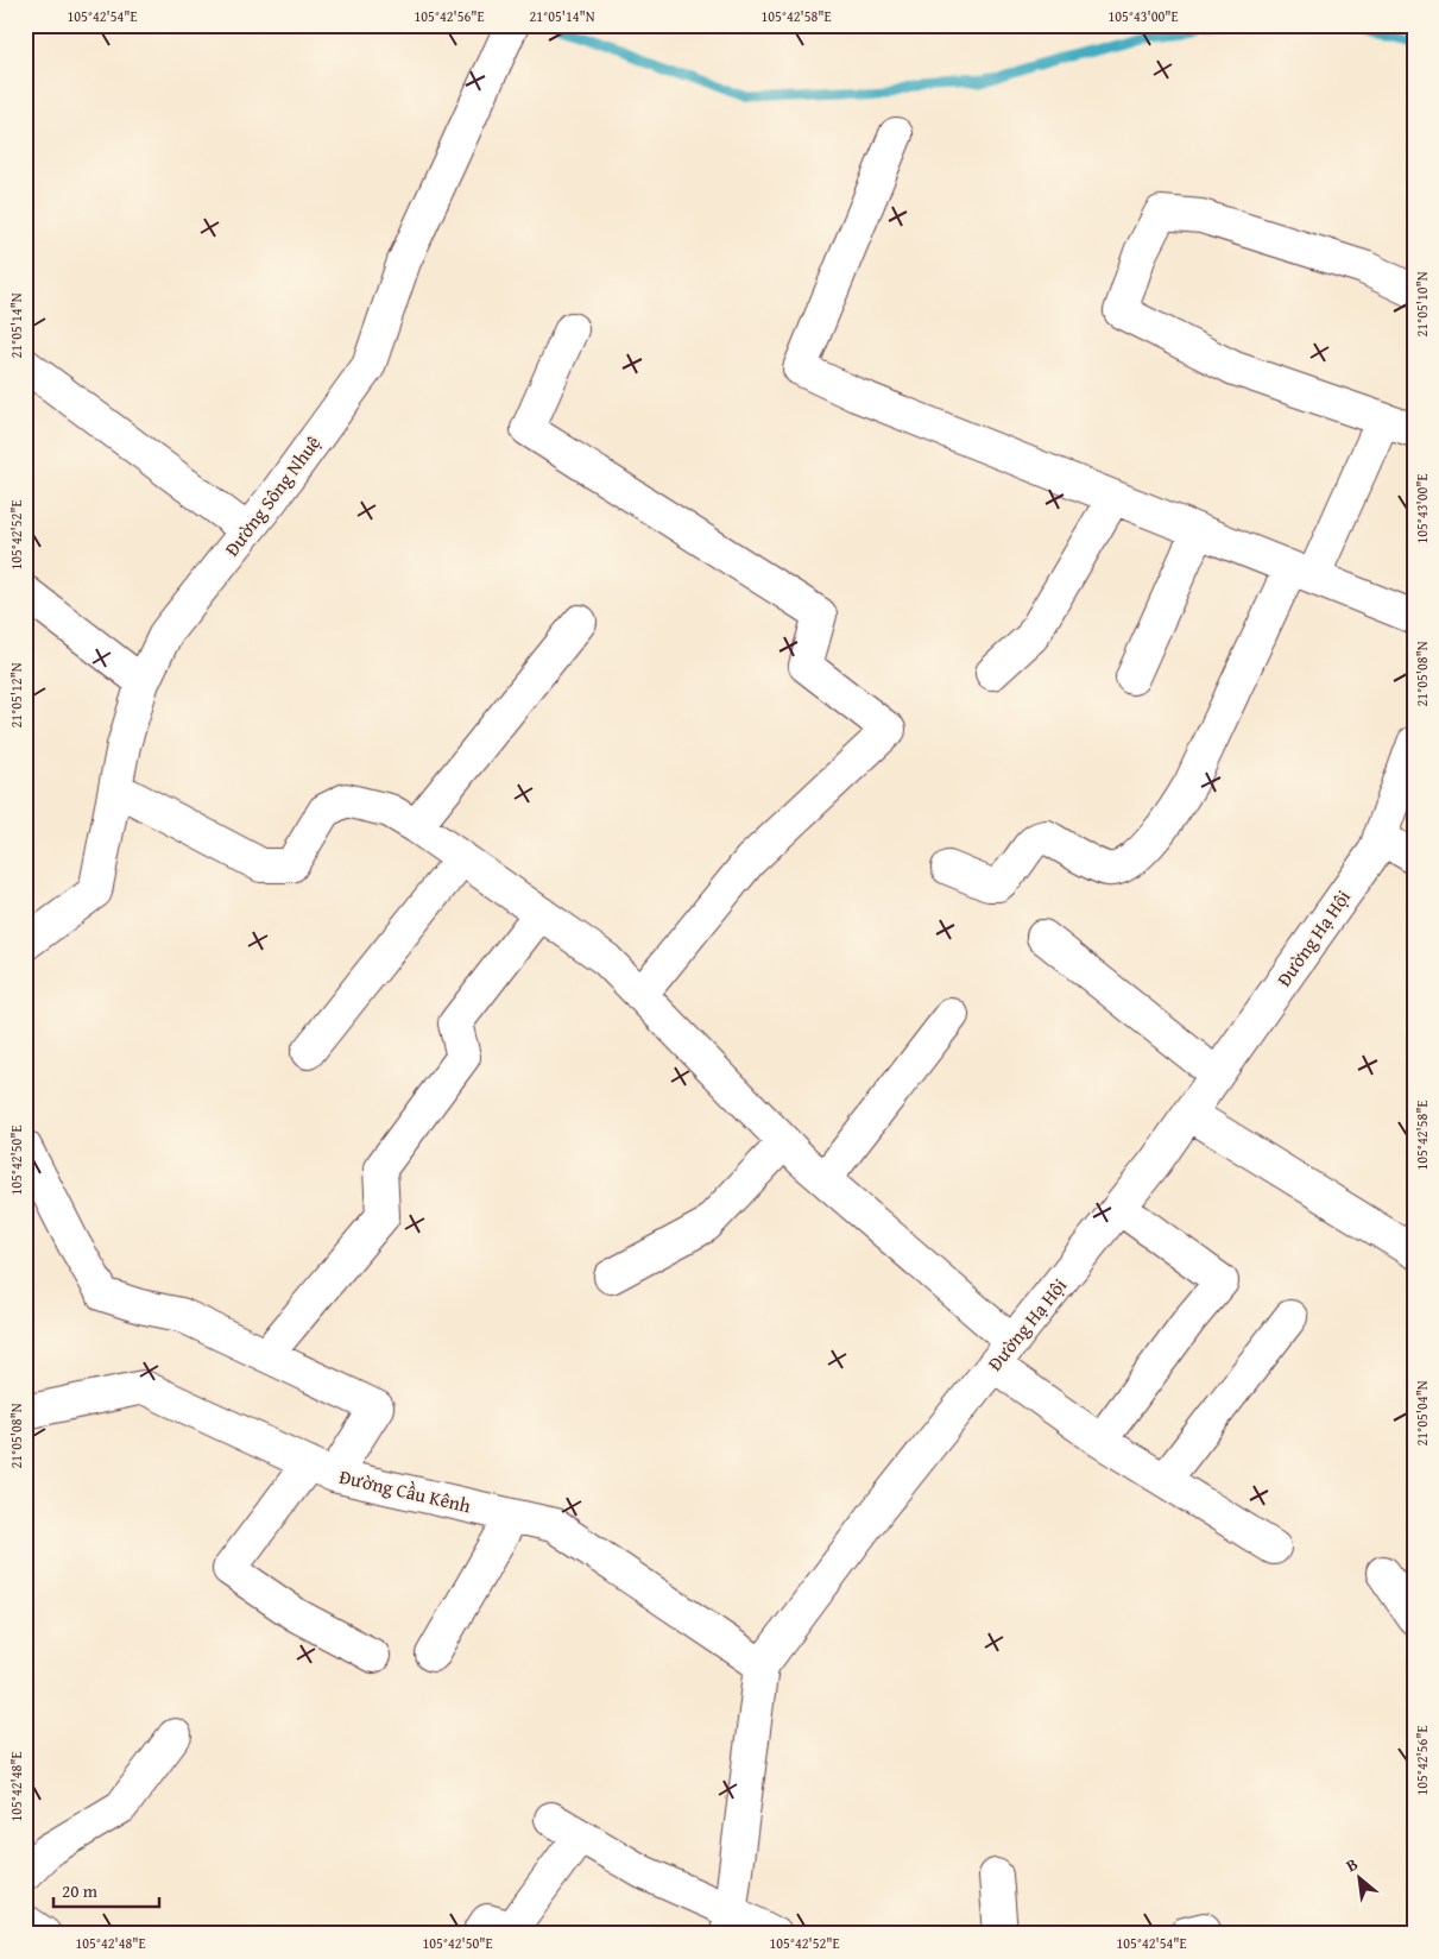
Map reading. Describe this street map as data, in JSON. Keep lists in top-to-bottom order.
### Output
{
  "streets": {
    "street": ["Đường Sông Nhuệ", "Đường Hạ Hội", "Đường Cầu Kênh"]
  },
  "crossings": [
    ["Đường Hạ Hội", "Đường Cầu Kênh"]
  ],
  "scale_bar": "20 m",
  "north": "top left",
  "coordinates": [
    "105°42'54\"E",
    "105°42'56\"E",
    "21°05'14\"N",
    "105°42'58\"E",
    "105°43'00\"E",
    "21°05'10\"N",
    "105°42'52\"E",
    "21°05'08\"N",
    "21°05'12\"N",
    "105°42'50\"E",
    "21°05'04\"N",
    "105°42'48\"E"
  ]
}
